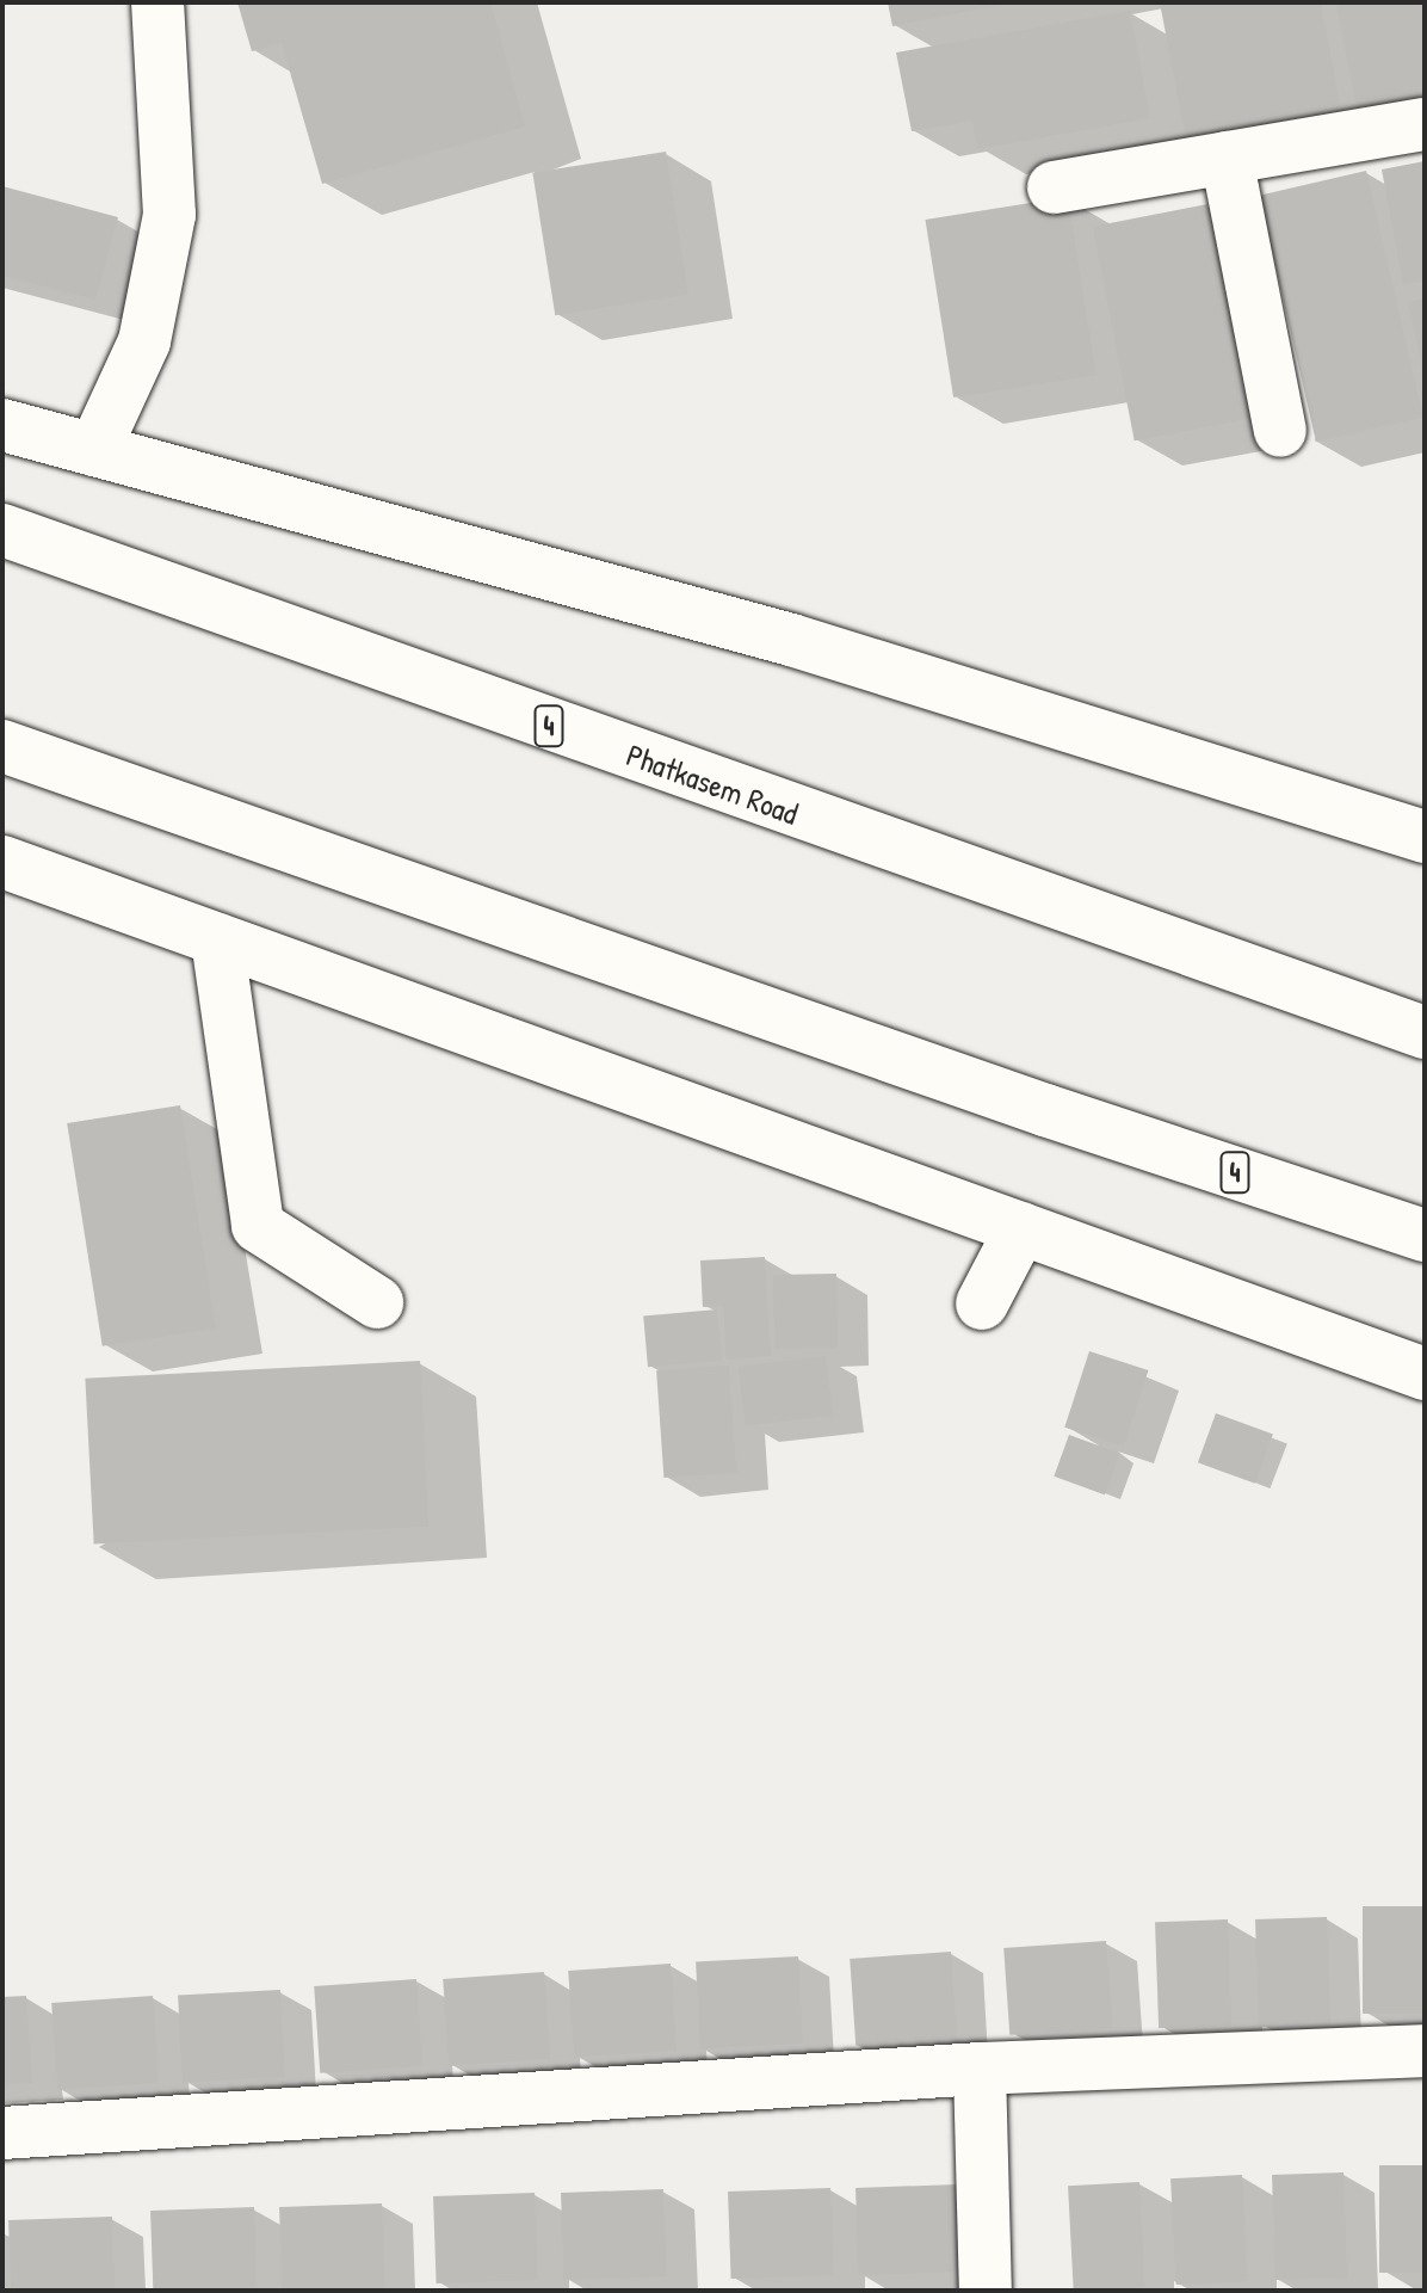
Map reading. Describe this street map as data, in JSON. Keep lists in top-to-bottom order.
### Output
{
  "streets": {
    "main road": ["4", "Phatkasem Road"]
  }
}
